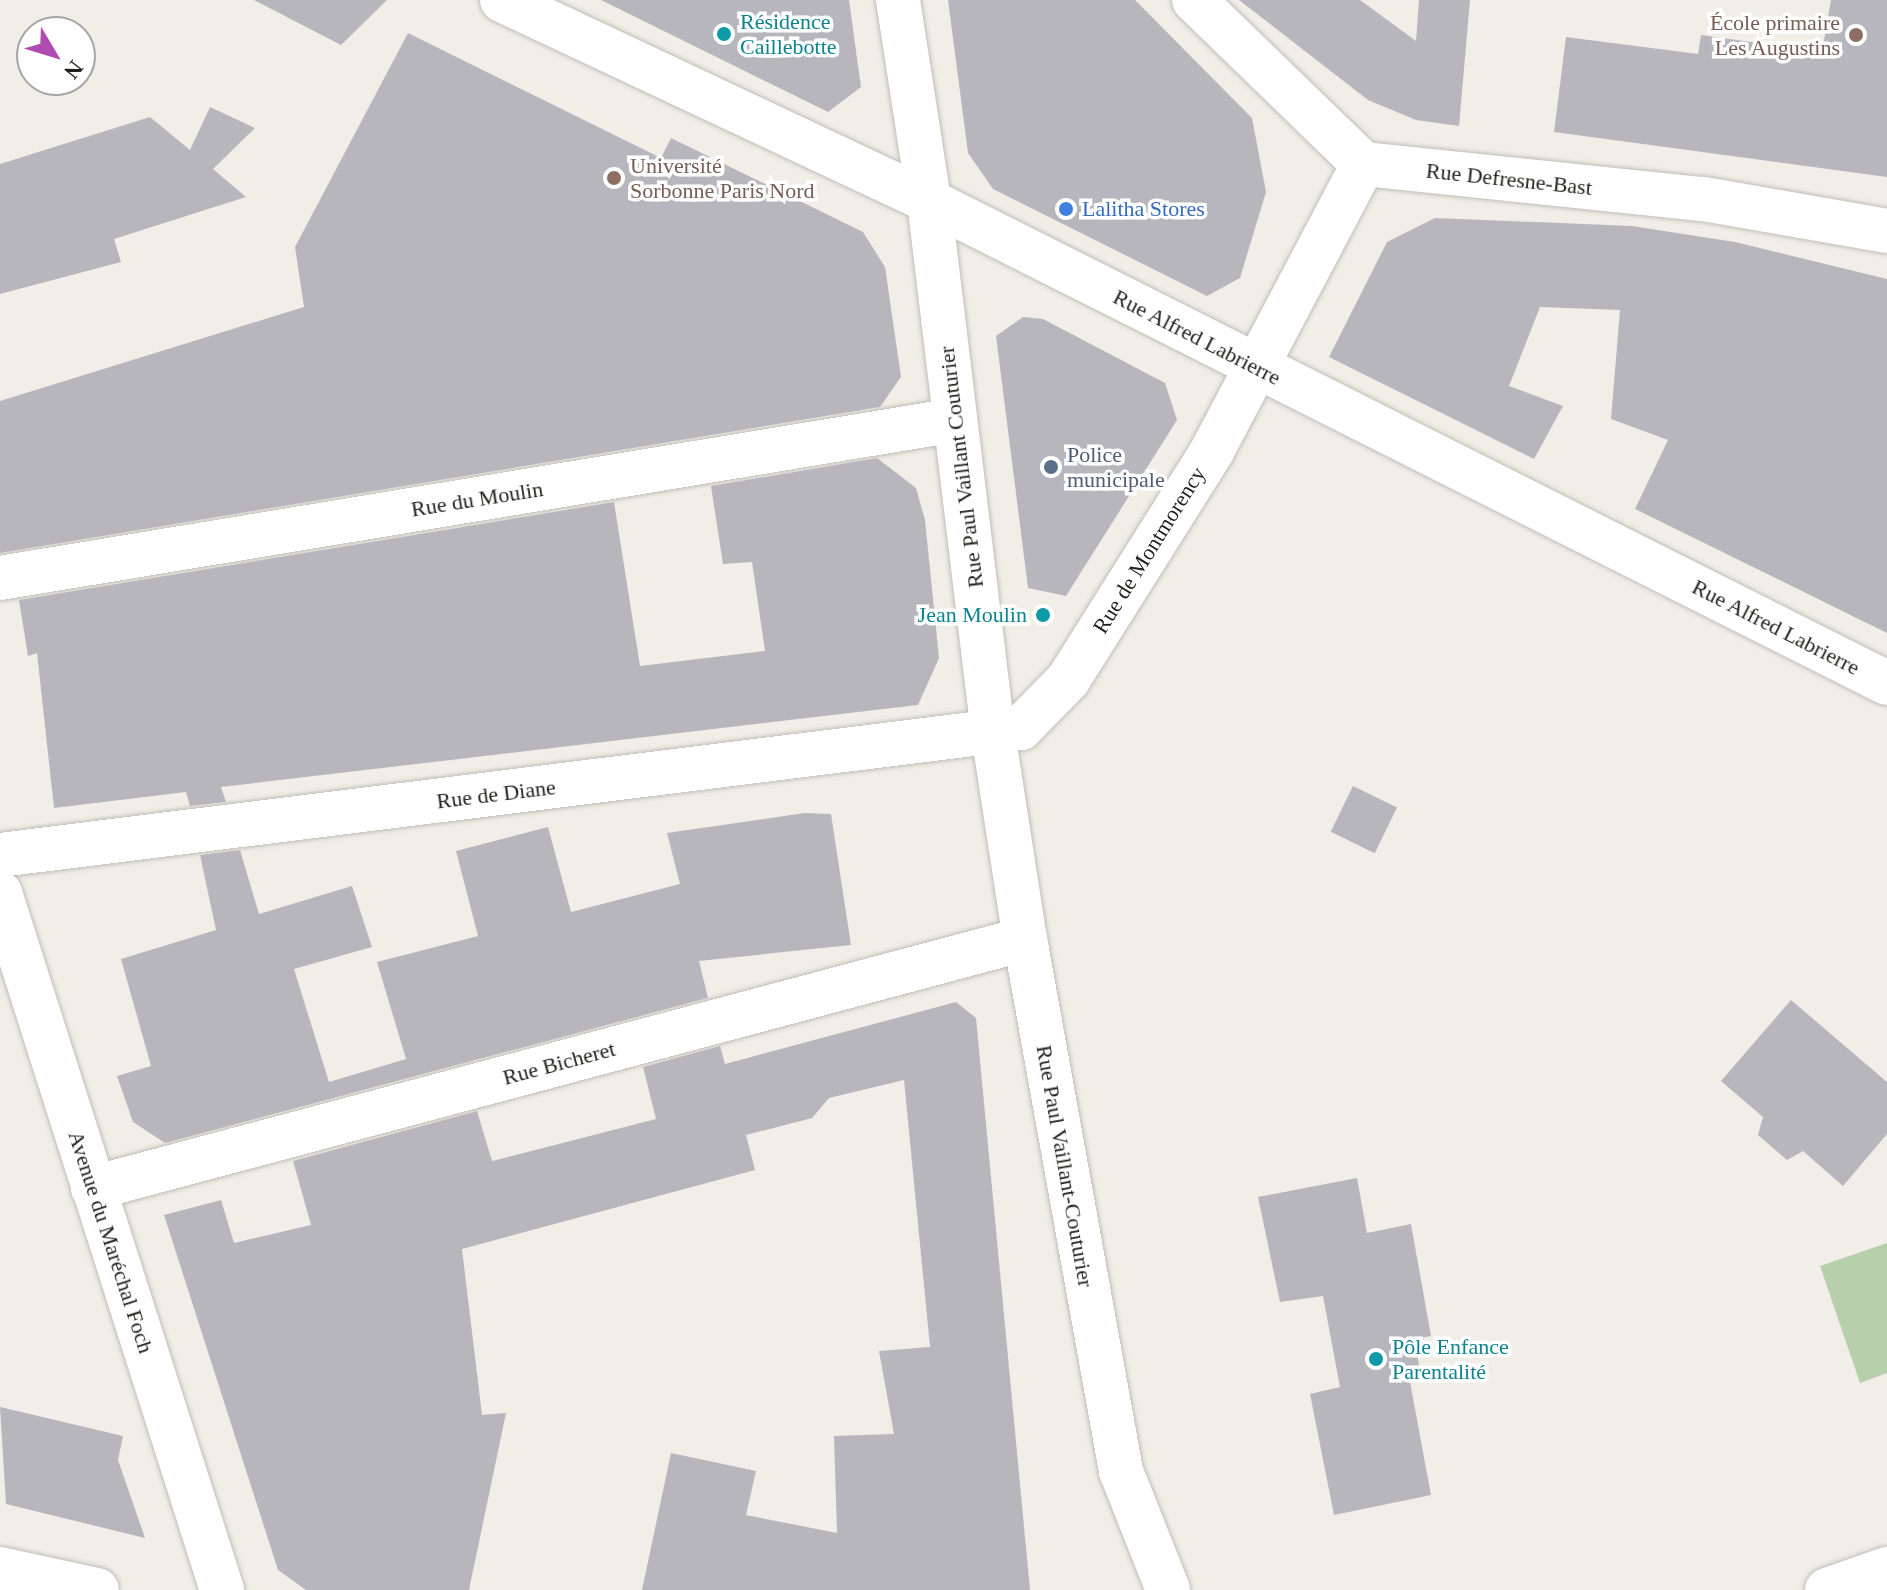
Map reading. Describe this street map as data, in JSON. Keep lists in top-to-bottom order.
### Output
{
  "streets": {
    "street": [
      "Rue Defresne-Bast",
      "Rue Alfred Labrierre",
      "Rue Paul Vaillant Couturier",
      "Rue du Moulin",
      "Rue de Montmorency",
      "Rue de Diane",
      "Rue Bicheret",
      "Rue Paul Vaillant-Couturier",
      "Avenue du Maréchal Foch"
    ]
  },
  "crossings": [
    ["Rue Defresne-Bast", "Rue de Montmorency"],
    ["Rue Alfred Labrierre", "Rue Paul Vaillant Couturier"],
    ["Rue Alfred Labrierre", "Rue de Montmorency"],
    ["Rue Paul Vaillant Couturier", "Rue du Moulin"],
    ["Rue Paul Vaillant Couturier", "Rue de Montmorency"],
    ["Rue Paul Vaillant Couturier", "Rue de Diane"],
    ["Rue Paul Vaillant Couturier", "Rue Paul Vaillant-Couturier"],
    ["Rue de Montmorency", "Rue de Diane"],
    ["Rue de Montmorency", "Rue Paul Vaillant-Couturier"],
    ["Rue de Diane", "Rue Paul Vaillant-Couturier"],
    ["Rue Bicheret", "Rue Paul Vaillant-Couturier"],
    ["Rue Bicheret", "Avenue du Maréchal Foch"]
  ],
  "places": [
    "Résidence Caillebotte",
    "École primaire Les Augustins",
    "Université Sorbonne Paris Nord",
    "Lalitha Stores",
    "Police municipale",
    "Jean Moulin",
    "Pôle Enfance Parentalité"
  ],
  "north": "bottom right"
}
